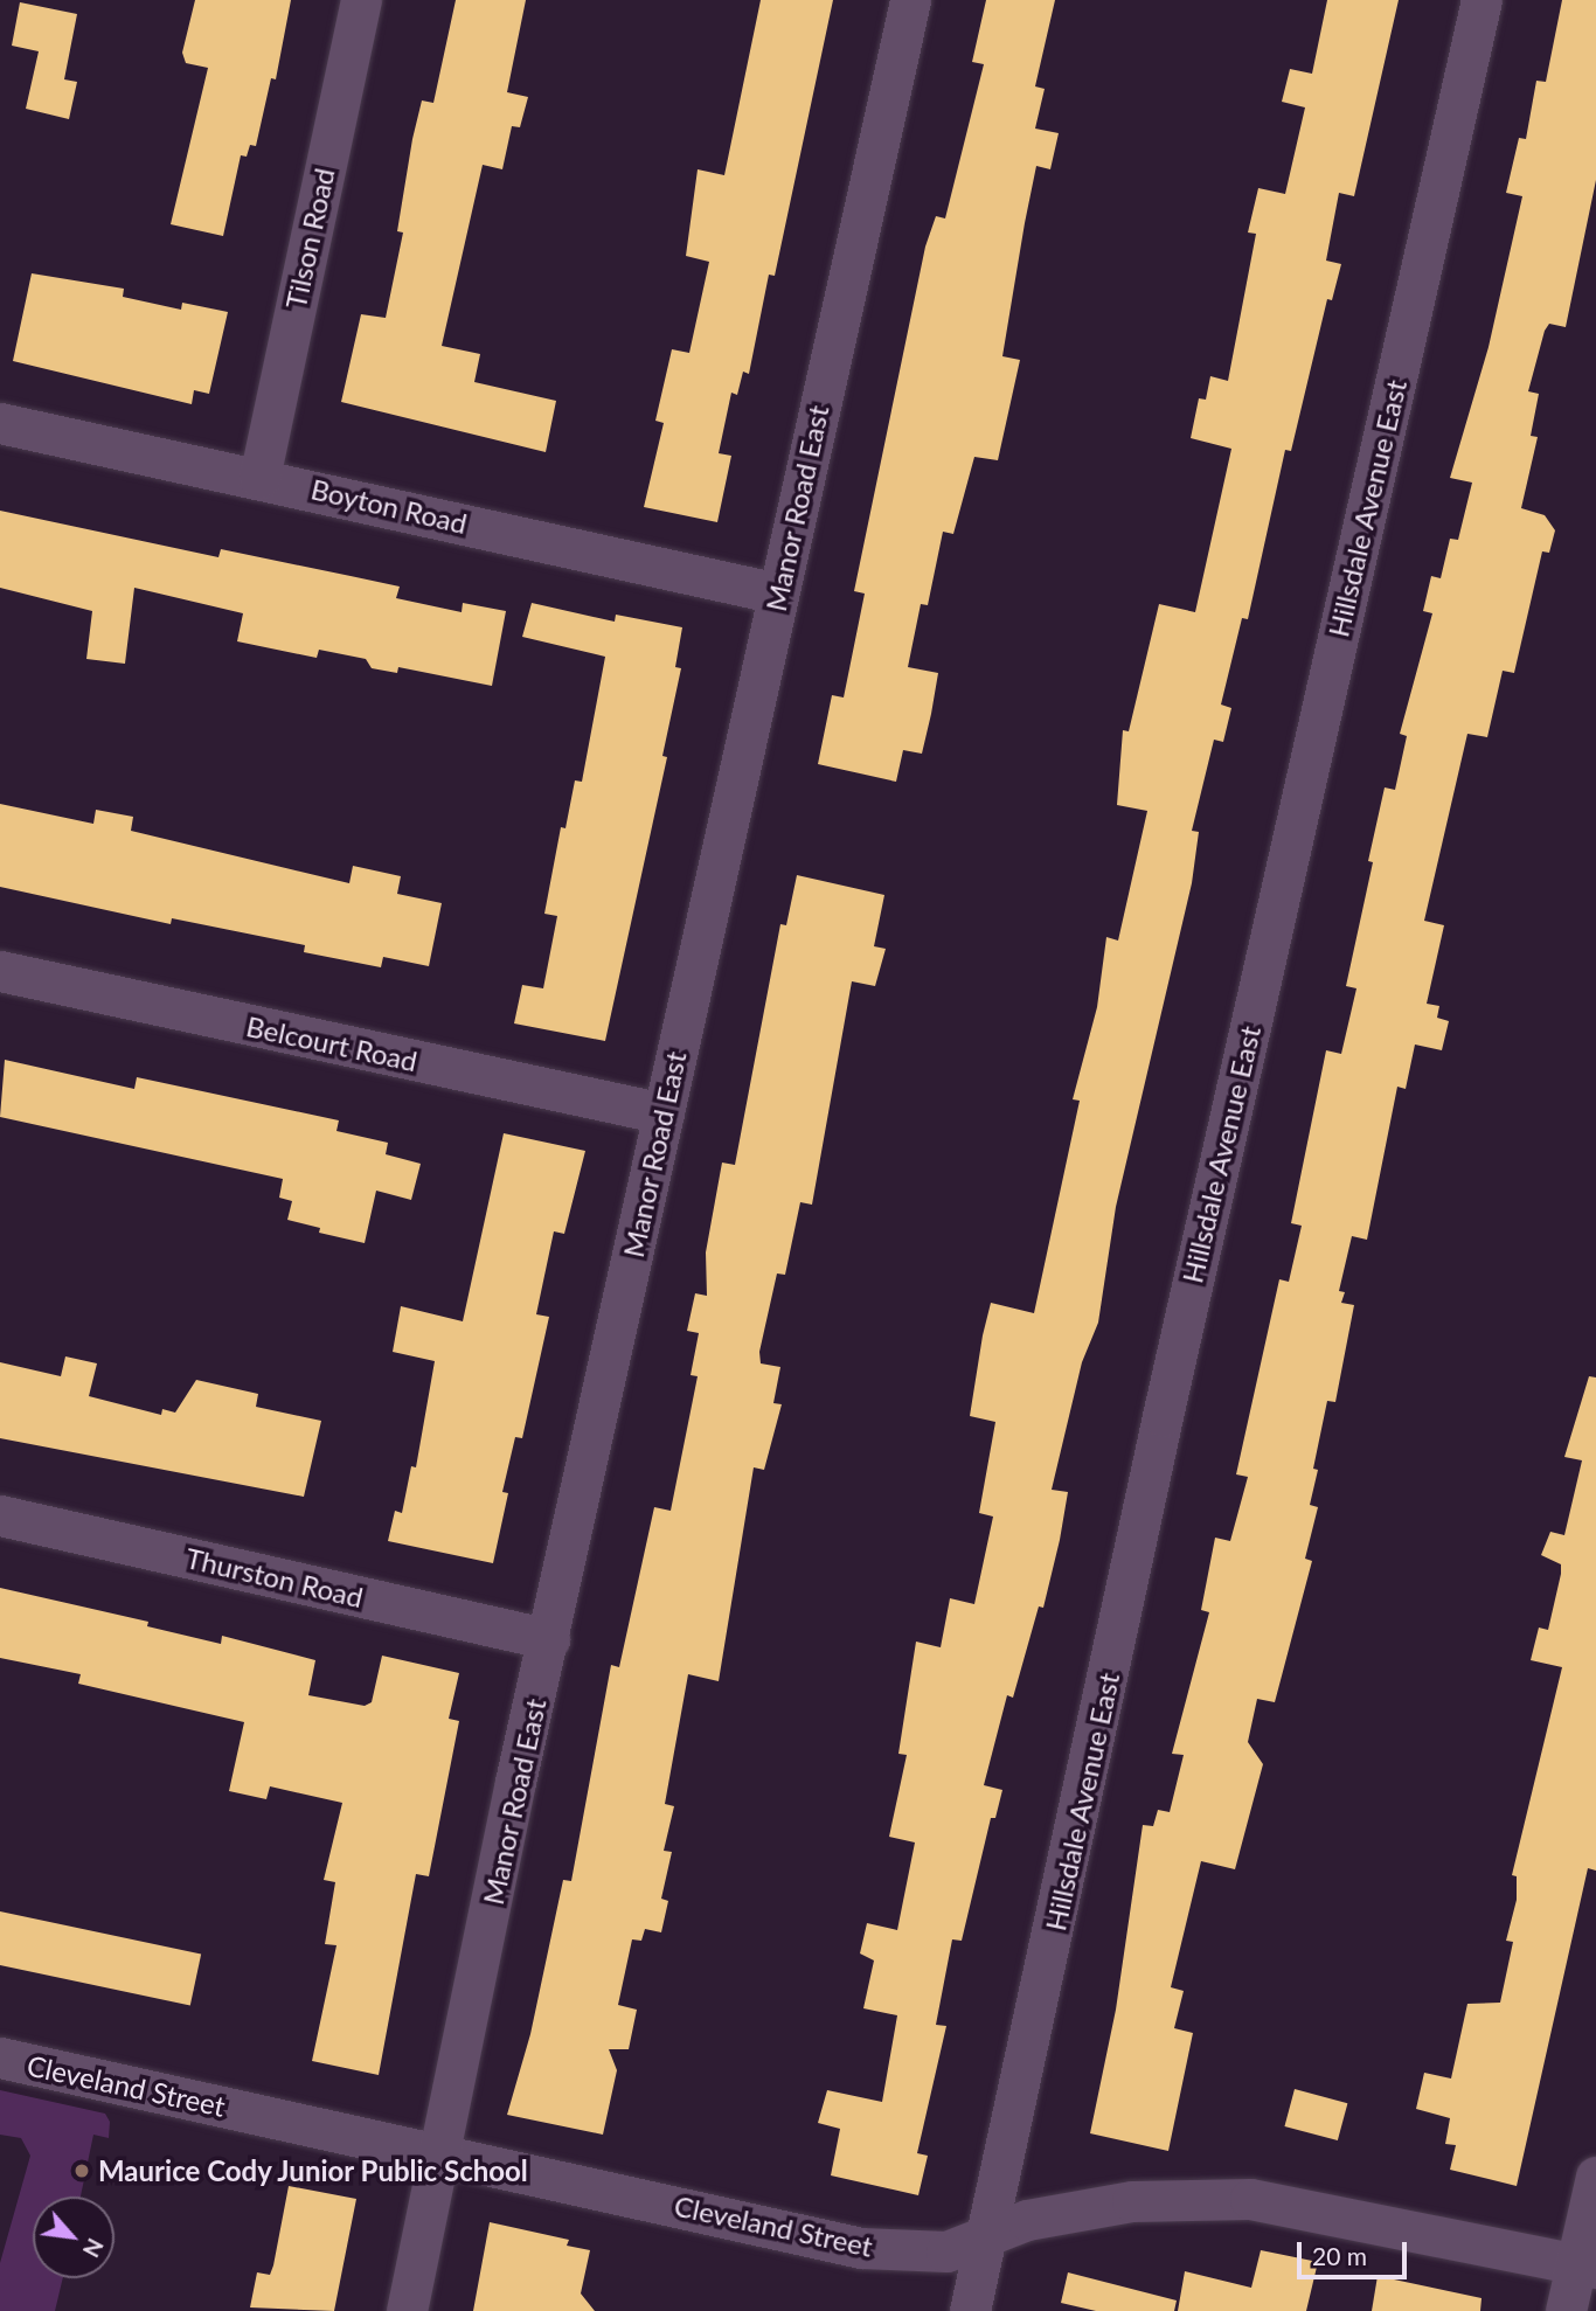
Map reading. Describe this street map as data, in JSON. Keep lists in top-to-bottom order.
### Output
{
  "streets": {
    "street": [
      "Tilson Road",
      "Boyton Road",
      "Manor Road East",
      "Hillsdale Avenue East",
      "Belcourt Road",
      "Thurston Road",
      "Cleveland Street"
    ]
  },
  "crossings": [
    ["Tilson Road", "Boyton Road"],
    ["Boyton Road", "Manor Road East"],
    ["Manor Road East", "Belcourt Road"],
    ["Manor Road East", "Thurston Road"],
    ["Manor Road East", "Cleveland Street"],
    ["Hillsdale Avenue East", "Cleveland Street"]
  ],
  "places": ["Maurice Cody Junior Public School"],
  "scale_bar": "20 m",
  "north": "bottom right"
}
